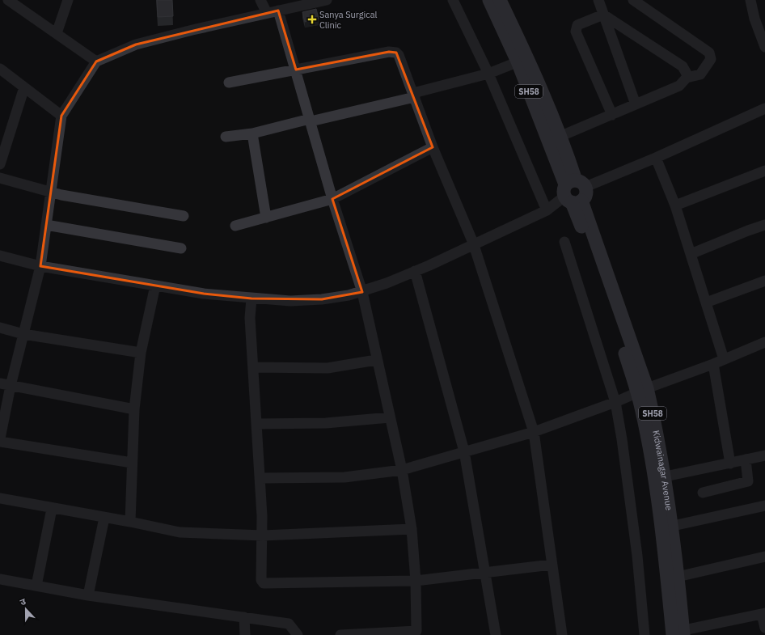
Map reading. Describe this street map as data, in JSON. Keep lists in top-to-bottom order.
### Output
{
  "streets": {
    "main road": ["SH58", "Kidwainagar Avenue"]
  },
  "places": {
    "health": ["Sanya Surgical Clinic"]
  },
  "north": "top"
}
